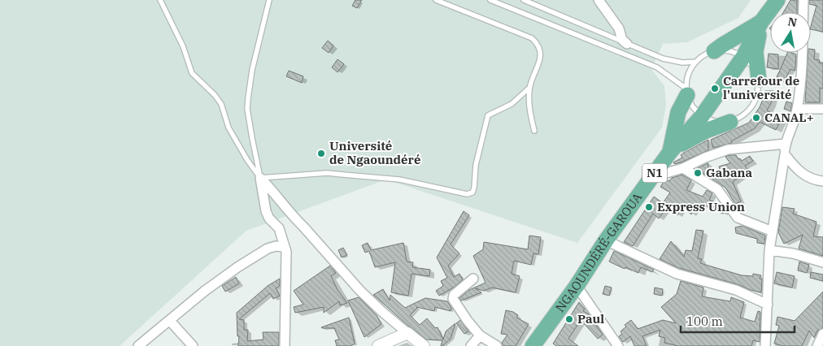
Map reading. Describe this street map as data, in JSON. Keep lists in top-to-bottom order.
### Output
{
  "streets": {
    "highway": ["N1", "NGAOUNDÉRÉ-GAROUA"]
  },
  "places": [
    "Carrefour de l'université",
    "CANAL+",
    "Université de Ngaoundéré",
    "Gabana",
    "Express Union",
    "Paul"
  ],
  "scale_bar": "100 m",
  "north": "top"
}
